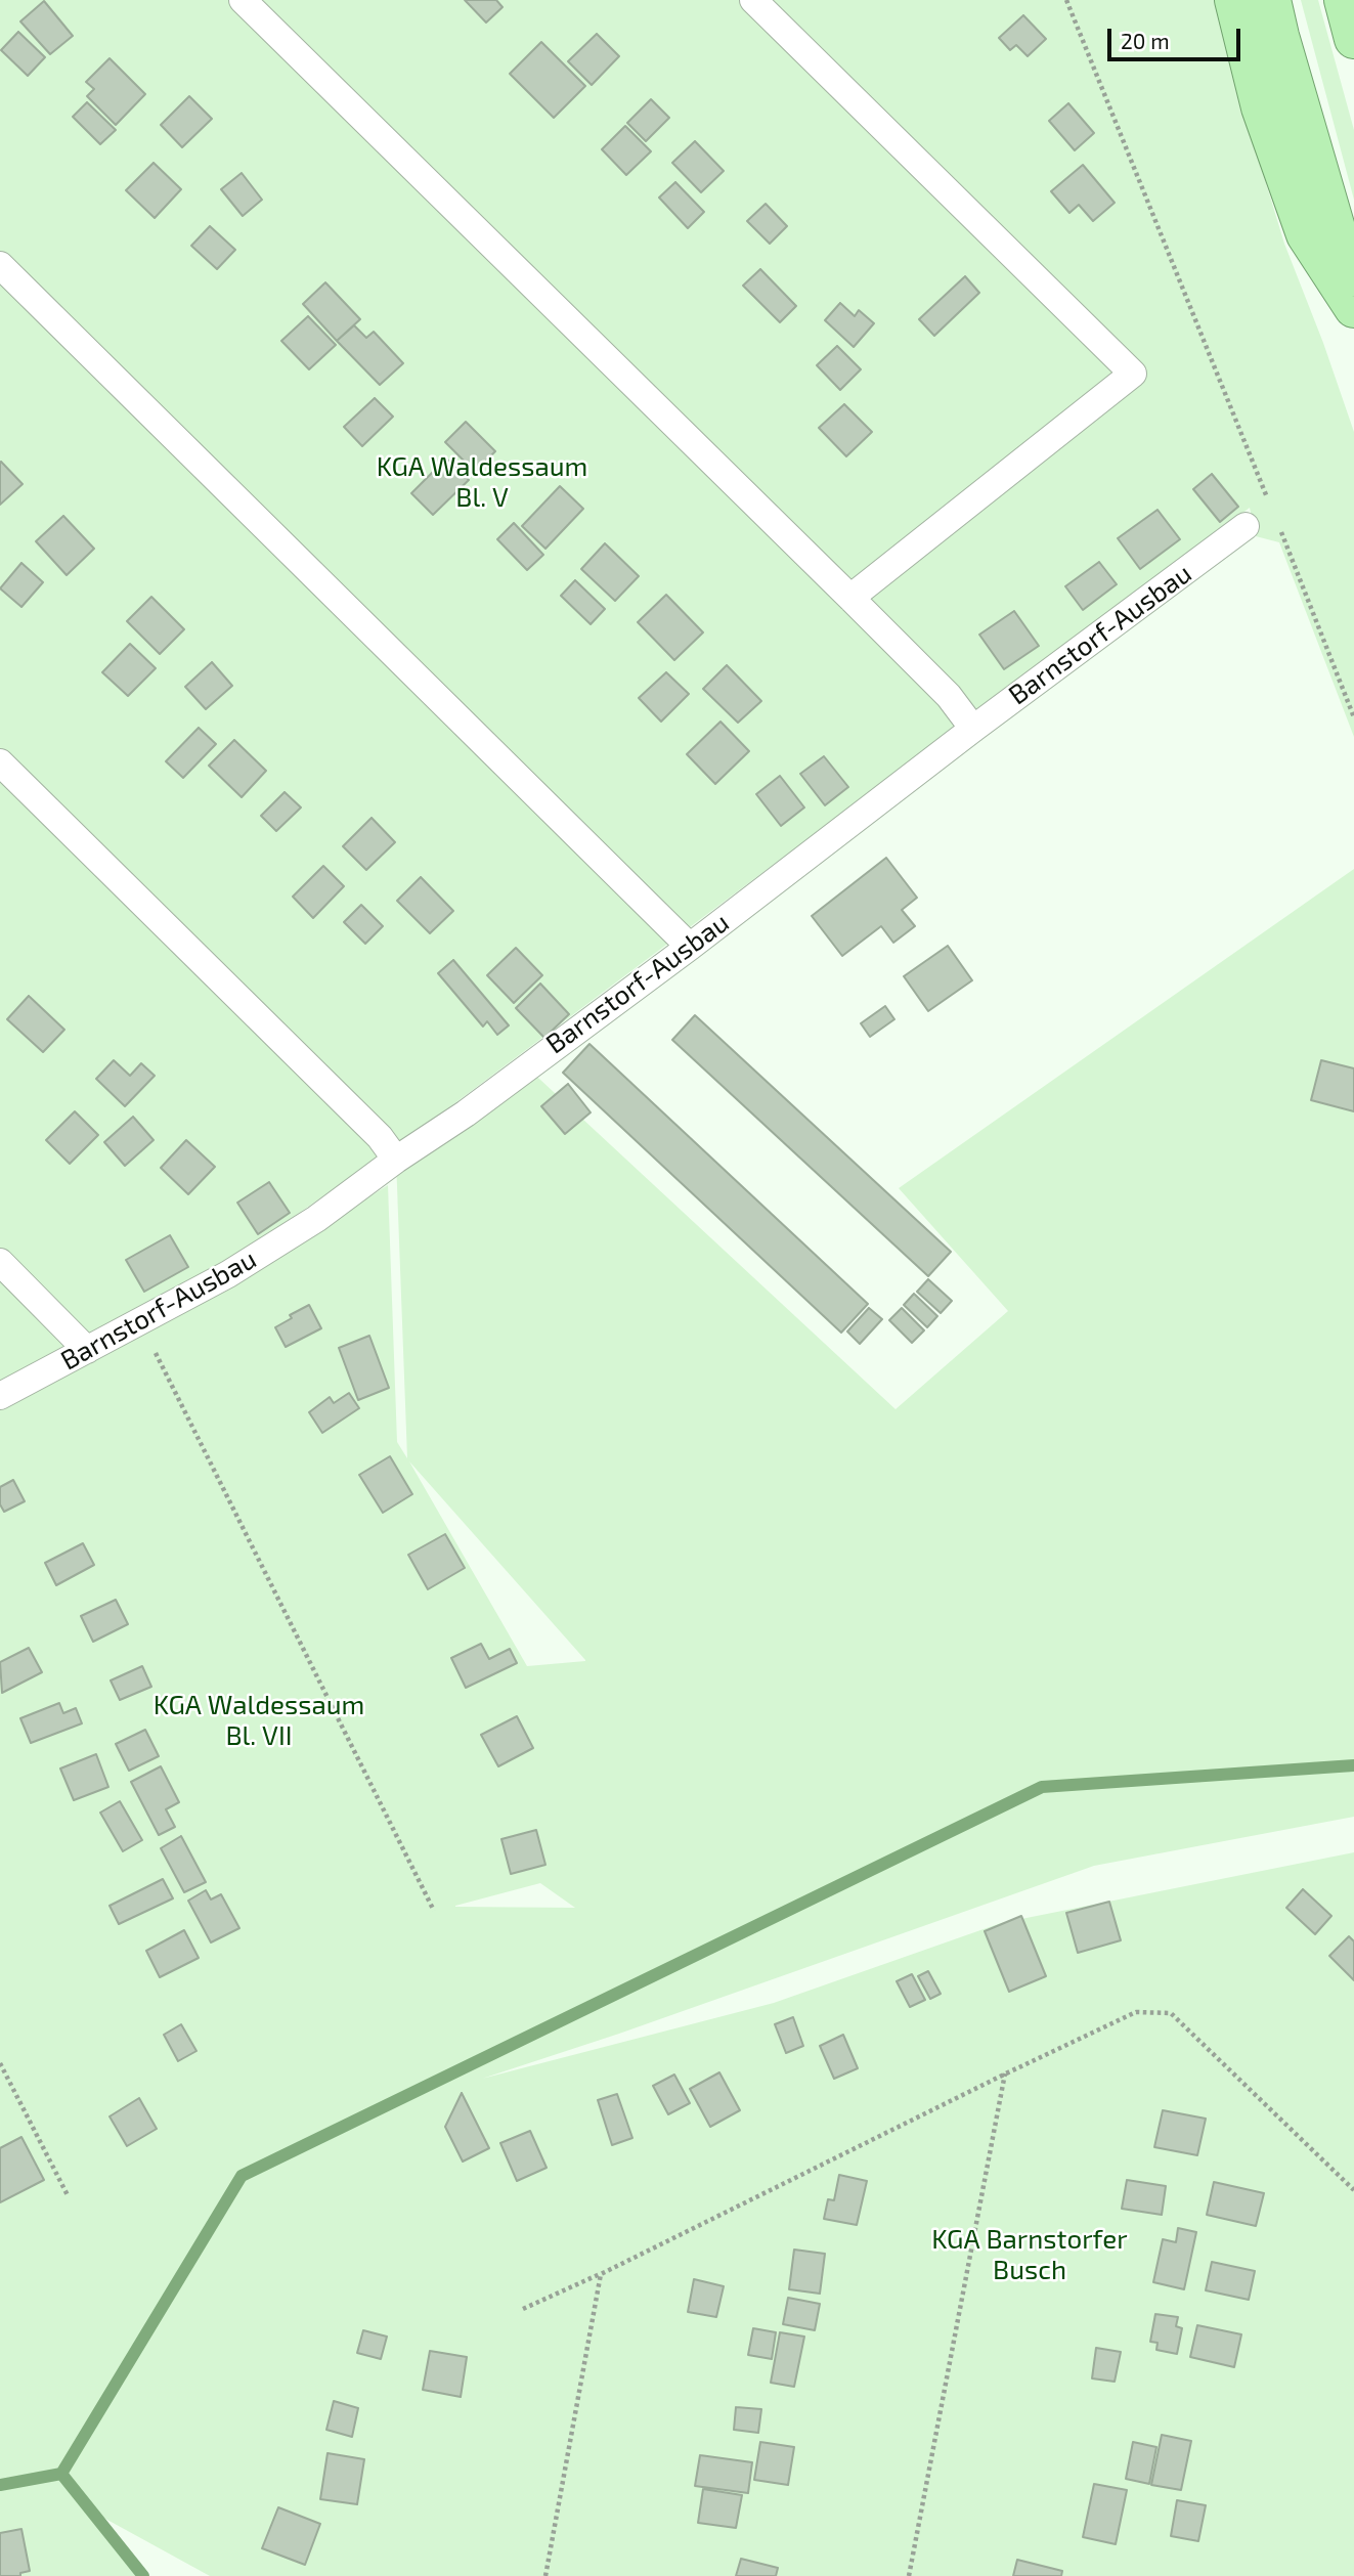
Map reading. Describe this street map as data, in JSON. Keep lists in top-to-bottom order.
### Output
{
  "streets": {
    "lane": ["Barnstorf-Ausbau"]
  },
  "parks": ["KGA Waldessaum Bl. V", "KGA Waldessaum Bl. VII", "KGA Barnstorfer Busch"],
  "scale_bar": "20 m"
}
